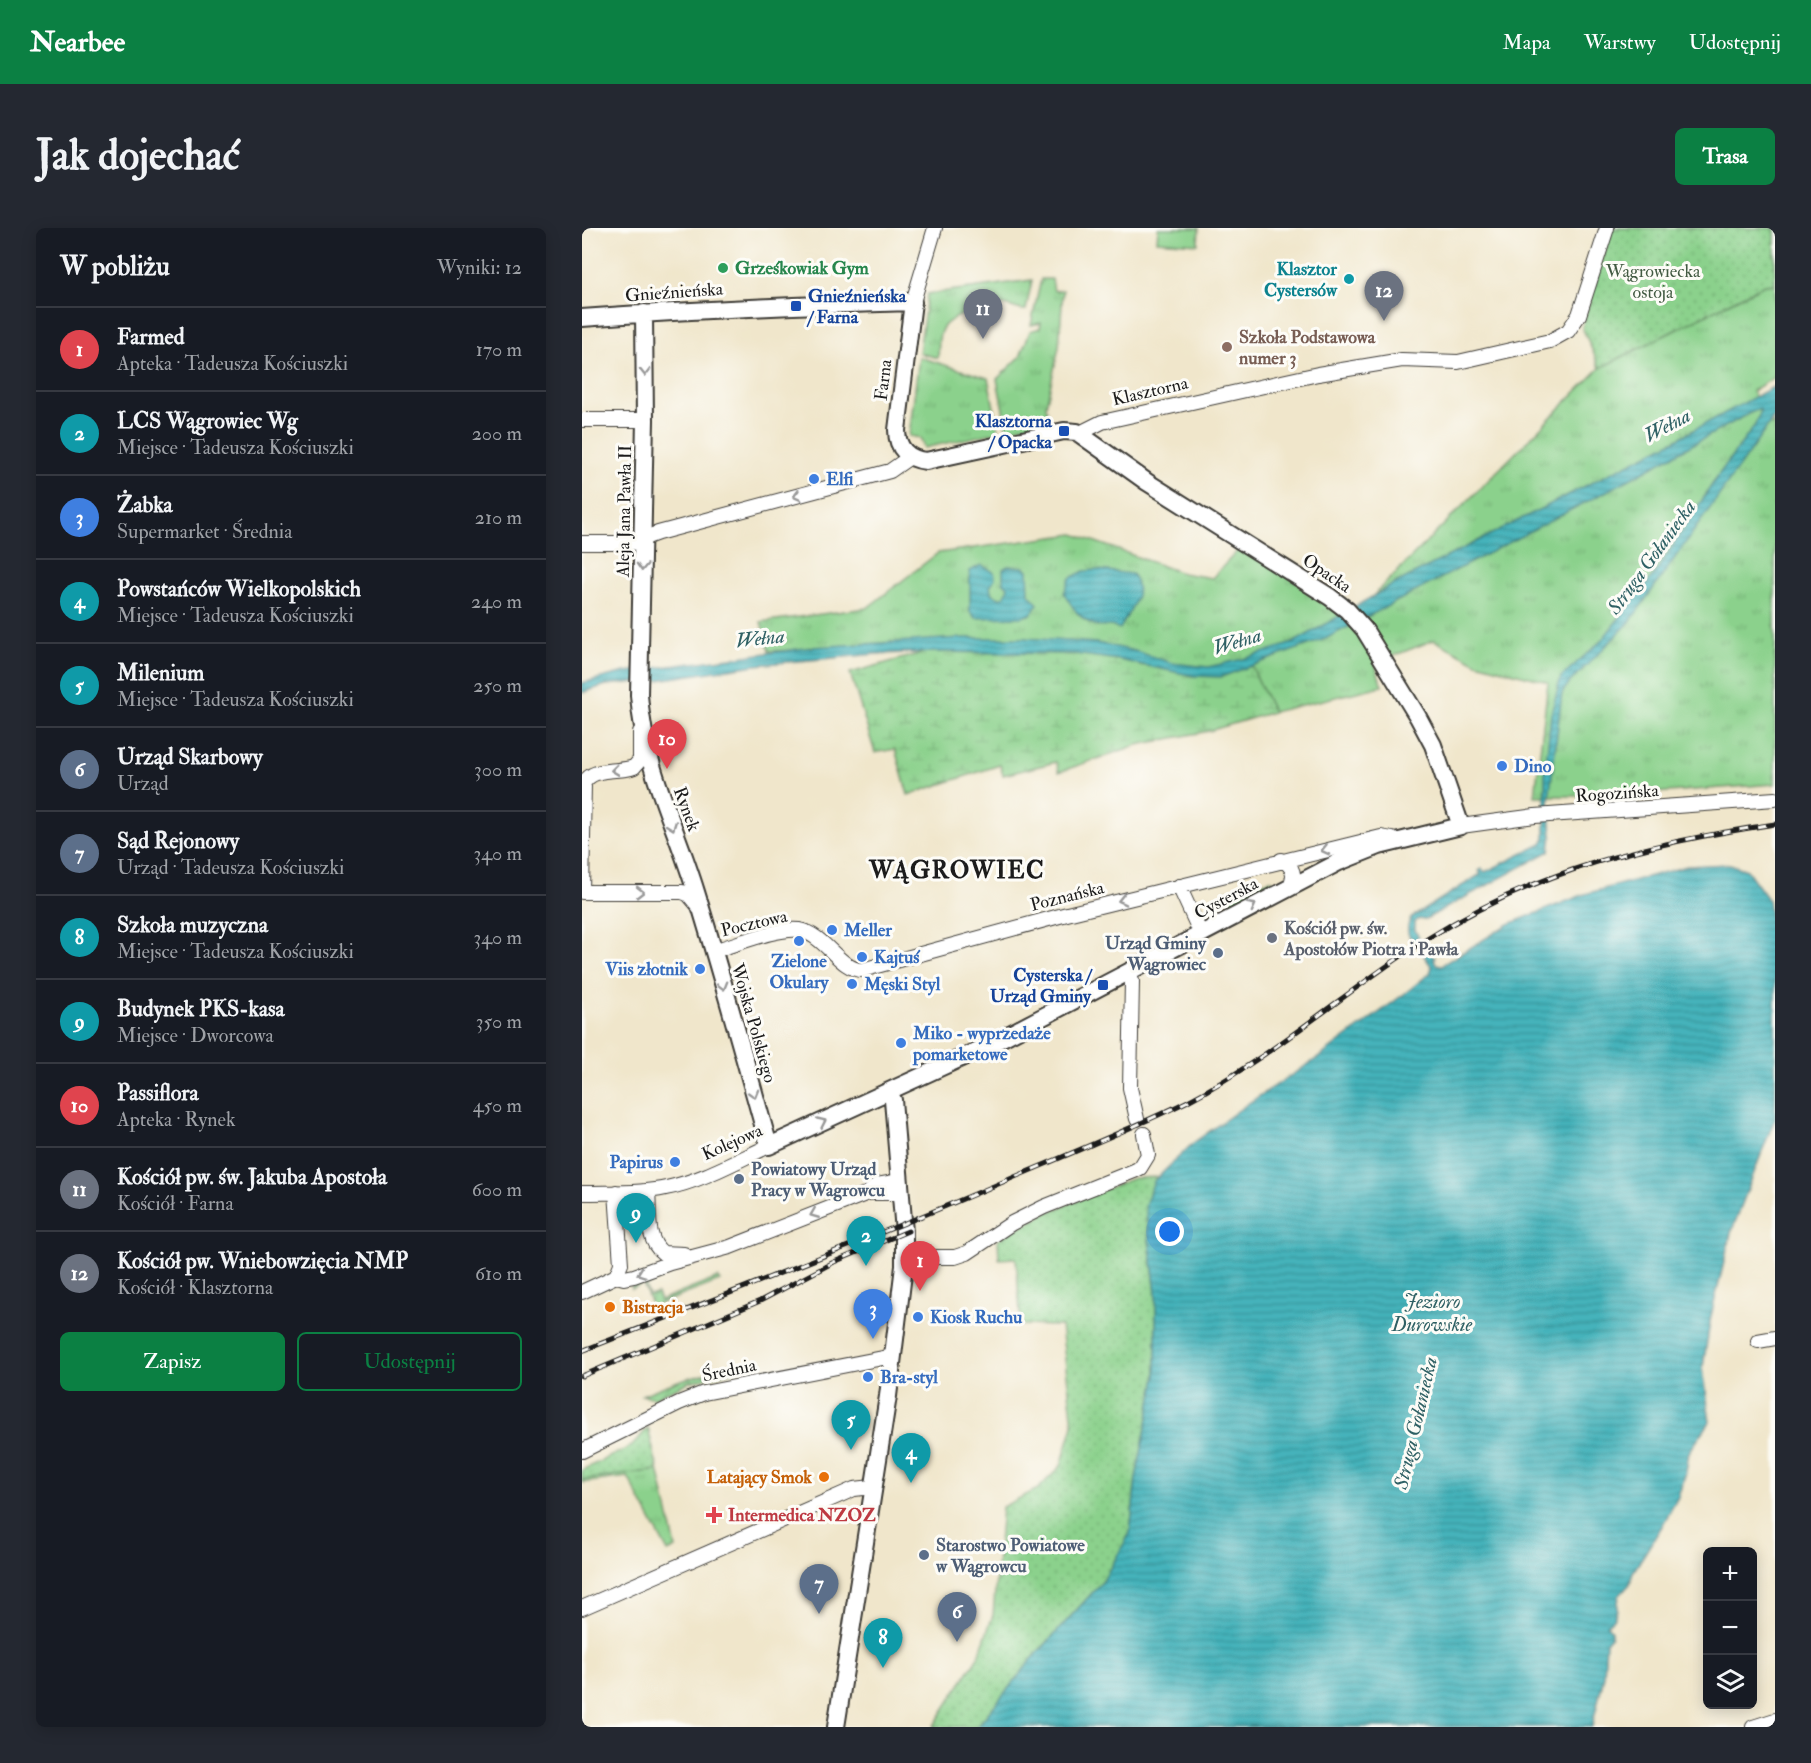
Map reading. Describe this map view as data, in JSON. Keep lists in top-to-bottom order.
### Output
{
  "streets": {
    "main road": [
      "Gnieźnieńska",
      "Farna",
      "Klasztorna",
      "Aleja Jana Pawła II",
      "Opacka",
      "Rynek",
      "Cysterska",
      "Wojska Polskiego",
      "Kolejowa"
    ],
    "street": [
      "Rogozińska",
      "Poznańska",
      "Pocztowa",
      "Średnia"
    ]
  },
  "crossings": [
    ["Gnieźnieńska", "Farna"],
    ["Gnieźnieńska", "Aleja Jana Pawła II"],
    ["Farna", "Klasztorna"],
    ["Klasztorna", "Opacka"],
    ["Aleja Jana Pawła II", "Rynek"],
    ["Opacka", "Rogozińska"],
    ["Opacka", "Cysterska"],
    ["Rogozińska", "Cysterska"],
    ["Rynek", "Wojska Polskiego"],
    ["Poznańska", "Cysterska"],
    ["Poznańska", "Pocztowa"],
    ["Cysterska", "Kolejowa"],
    ["Pocztowa", "Wojska Polskiego"],
    ["Wojska Polskiego", "Kolejowa"]
  ],
  "one_way": [
    "Aleja Jana Pawła II",
    "Rynek",
    "Poznańska",
    "Wojska Polskiego",
    "Kolejowa"
  ],
  "districts": ["WĄGROWIEC"],
  "water": ["Wełna", "Struga Gołaniecka", "Jezioro Durowskie"],
  "parks": ["Wągrowiecka ostoja"],
  "places": {
    "other": [
      "Grześkowiak Gym",
      "Klasztor Cystersów",
      "Szkoła Podstawowa numer 3",
      "Elfi",
      "Dino",
      "Meller",
      "Kościół pw. św. Apostołów Piotra i Pawła",
      "Zielone Okulary",
      "Urząd Gminy Wągrowiec",
      "Kajtuś",
      "Viis złotnik",
      "Męski Styl",
      "Miko - wyprzedaże pomarketowe",
      "Papirus",
      "Powiatowy Urząd Pracy w Wagrowcu",
      "Bistracja",
      "Kiosk Ruchu",
      "Bra-styl",
      "Latający Smok",
      "Starostwo Powiatowe w Wągrowcu"
    ],
    "transit": ["Gnieźnieńska / Farna", "Klasztorna / Opacka", "Cysterska / Urząd Gminy"],
    "health": ["Intermedica NZOZ"]
  },
  "page": {
    "header": "Nearbee",
    "nav": ["Mapa", "Warstwy", "Udostępnij"],
    "buttons": [
      "Trasa",
      ["Zapisz", "Udostępnij"]
    ],
    "title": "Jak dojechać",
    "heading": ["W pobliżu", "Wyniki: 12"],
    "pins": [
      "12",
      "11",
      "10",
      "9",
      "2",
      "1",
      "3",
      "5",
      "4",
      "7",
      "6",
      "8"
    ],
    "list": [
      {
        "mark": "1",
        "name": "Farmed",
        "note": "Apteka · Tadeusza Kościuszki",
        "value": "170 m"
      },
      {
        "mark": "2",
        "name": "LCS Wągrowiec Wg",
        "note": "Miejsce · Tadeusza Kościuszki",
        "value": "200 m"
      },
      {
        "mark": "3",
        "name": "Żabka",
        "note": "Supermarket · Średnia",
        "value": "210 m"
      },
      {
        "mark": "4",
        "name": "Powstańców Wielkopolskich",
        "note": "Miejsce · Tadeusza Kościuszki",
        "value": "240 m"
      },
      {
        "mark": "5",
        "name": "Milenium",
        "note": "Miejsce · Tadeusza Kościuszki",
        "value": "250 m"
      },
      {
        "mark": "6",
        "name": "Urząd Skarbowy",
        "note": "Urząd",
        "value": "300 m"
      },
      {
        "mark": "7",
        "name": "Sąd Rejonowy",
        "note": "Urząd · Tadeusza Kościuszki",
        "value": "340 m"
      },
      {
        "mark": "8",
        "name": "Szkoła muzyczna",
        "note": "Miejsce · Tadeusza Kościuszki",
        "value": "340 m"
      },
      {
        "mark": "9",
        "name": "Budynek PKS-kasa",
        "note": "Miejsce · Dworcowa",
        "value": "350 m"
      },
      {
        "mark": "10",
        "name": "Passiflora",
        "note": "Apteka · Rynek",
        "value": "450 m"
      },
      {
        "mark": "11",
        "name": "Kościół pw. św. Jakuba Apostoła",
        "note": "Kościół · Farna",
        "value": "600 m"
      },
      {
        "mark": "12",
        "name": "Kościół pw. Wniebowzięcia NMP",
        "note": "Kościół · Klasztorna",
        "value": "610 m"
      }
    ],
    "map_buttons": ["+", "−"]
  }
}
